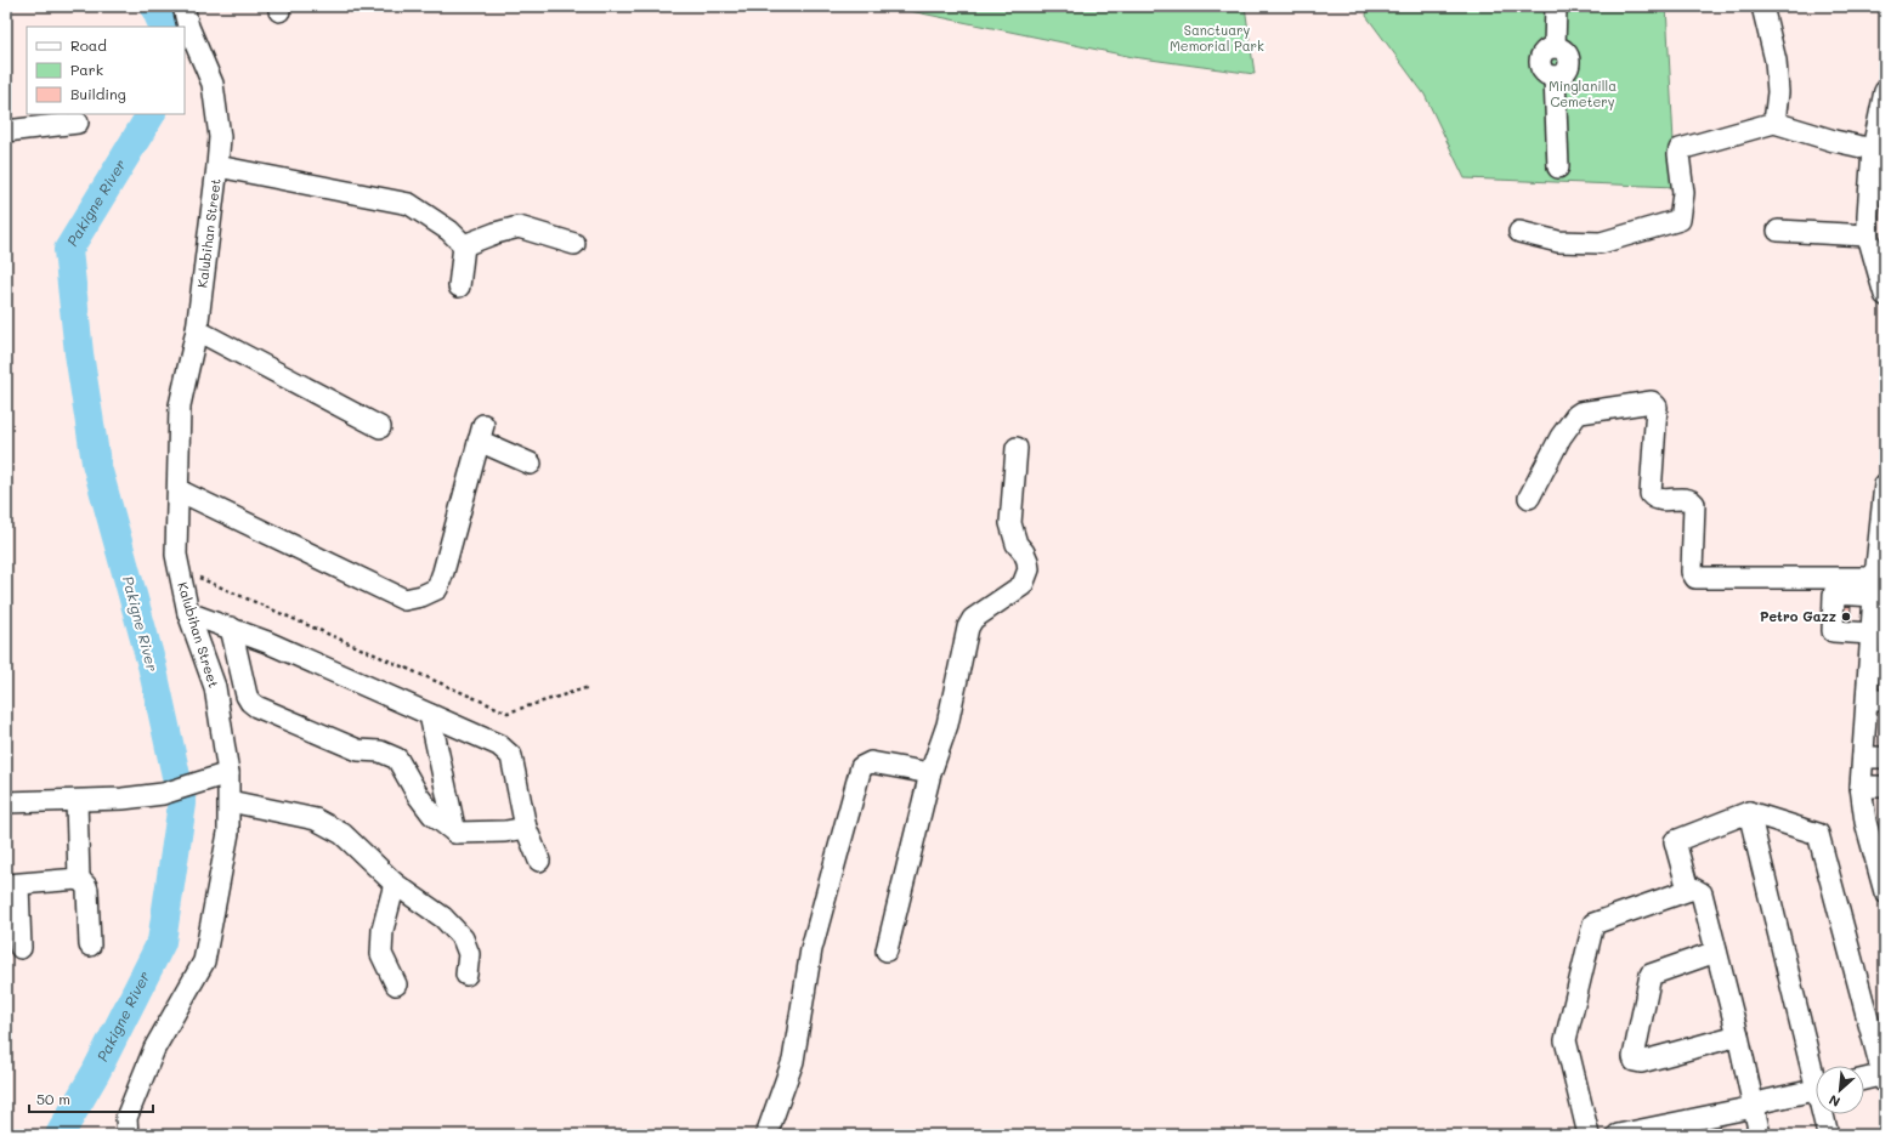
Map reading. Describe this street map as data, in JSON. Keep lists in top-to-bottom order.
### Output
{
  "streets": {
    "street": ["Kalubihan Street"]
  },
  "water": ["Pakigne River"],
  "parks": ["Sanctuary Memorial Park", "Minglanilla Cemetery"],
  "places": ["Petro Gazz"],
  "legend": ["Road", "Park", "Building"],
  "scale_bar": "50 m",
  "north": "bottom left"
}
